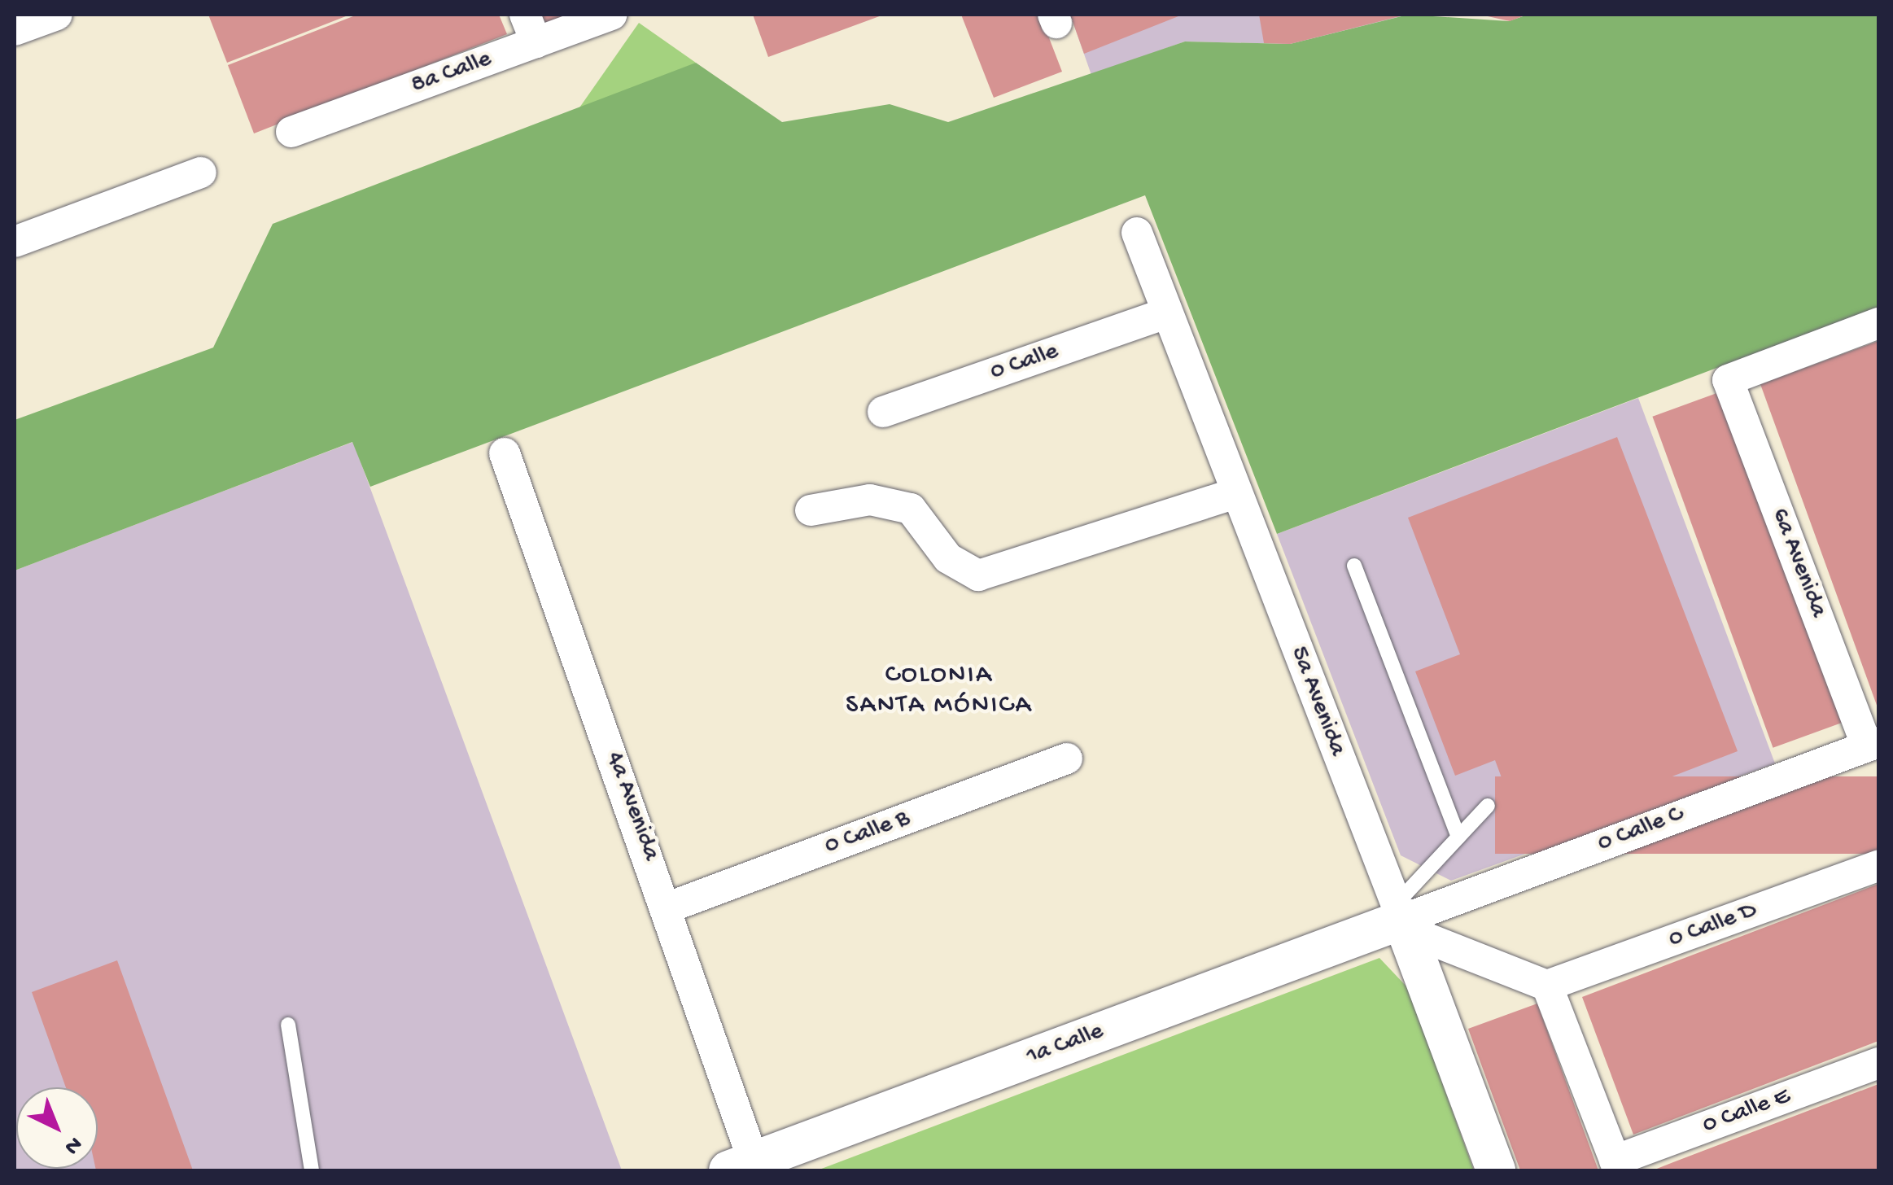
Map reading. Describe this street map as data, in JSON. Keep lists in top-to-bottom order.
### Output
{
  "streets": {
    "street": [
      "8a Calle",
      "0 Calle",
      "6a Avenida",
      "5a Avenida",
      "4a Avenida",
      "0 Calle C",
      "0 Calle B",
      "0 Calle D",
      "1a Calle",
      "0 Calle E"
    ]
  },
  "crossings": [
    ["0 Calle", "5a Avenida"],
    ["6a Avenida", "0 Calle C"],
    ["5a Avenida", "0 Calle C"],
    ["5a Avenida", "1a Calle"],
    ["4a Avenida", "0 Calle B"],
    ["4a Avenida", "1a Calle"],
    ["0 Calle C", "1a Calle"]
  ],
  "districts": ["COLONIA SANTA MÓNICA"],
  "north": "bottom right"
}
